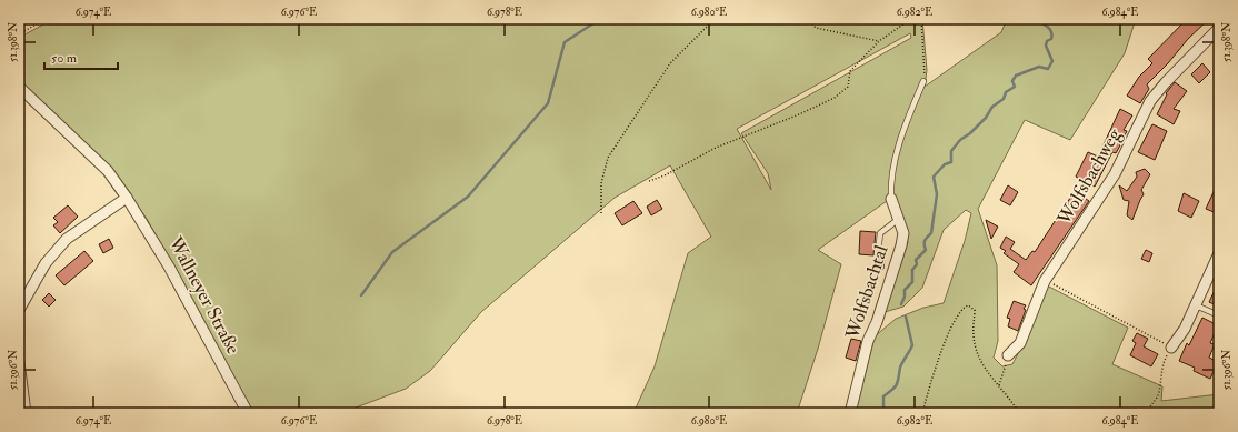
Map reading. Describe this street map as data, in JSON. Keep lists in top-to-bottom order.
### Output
{
  "streets": {
    "street": ["Wolfsbachweg", "Wolfsbachtal", "Wallneyer Straße"]
  },
  "scale_bar": "50 m",
  "coordinates": [
    "6.974°E",
    "6.976°E",
    "6.978°E",
    "6.980°E",
    "6.982°E",
    "6.984°E",
    "51.398°N",
    "51.396°N"
  ]
}
